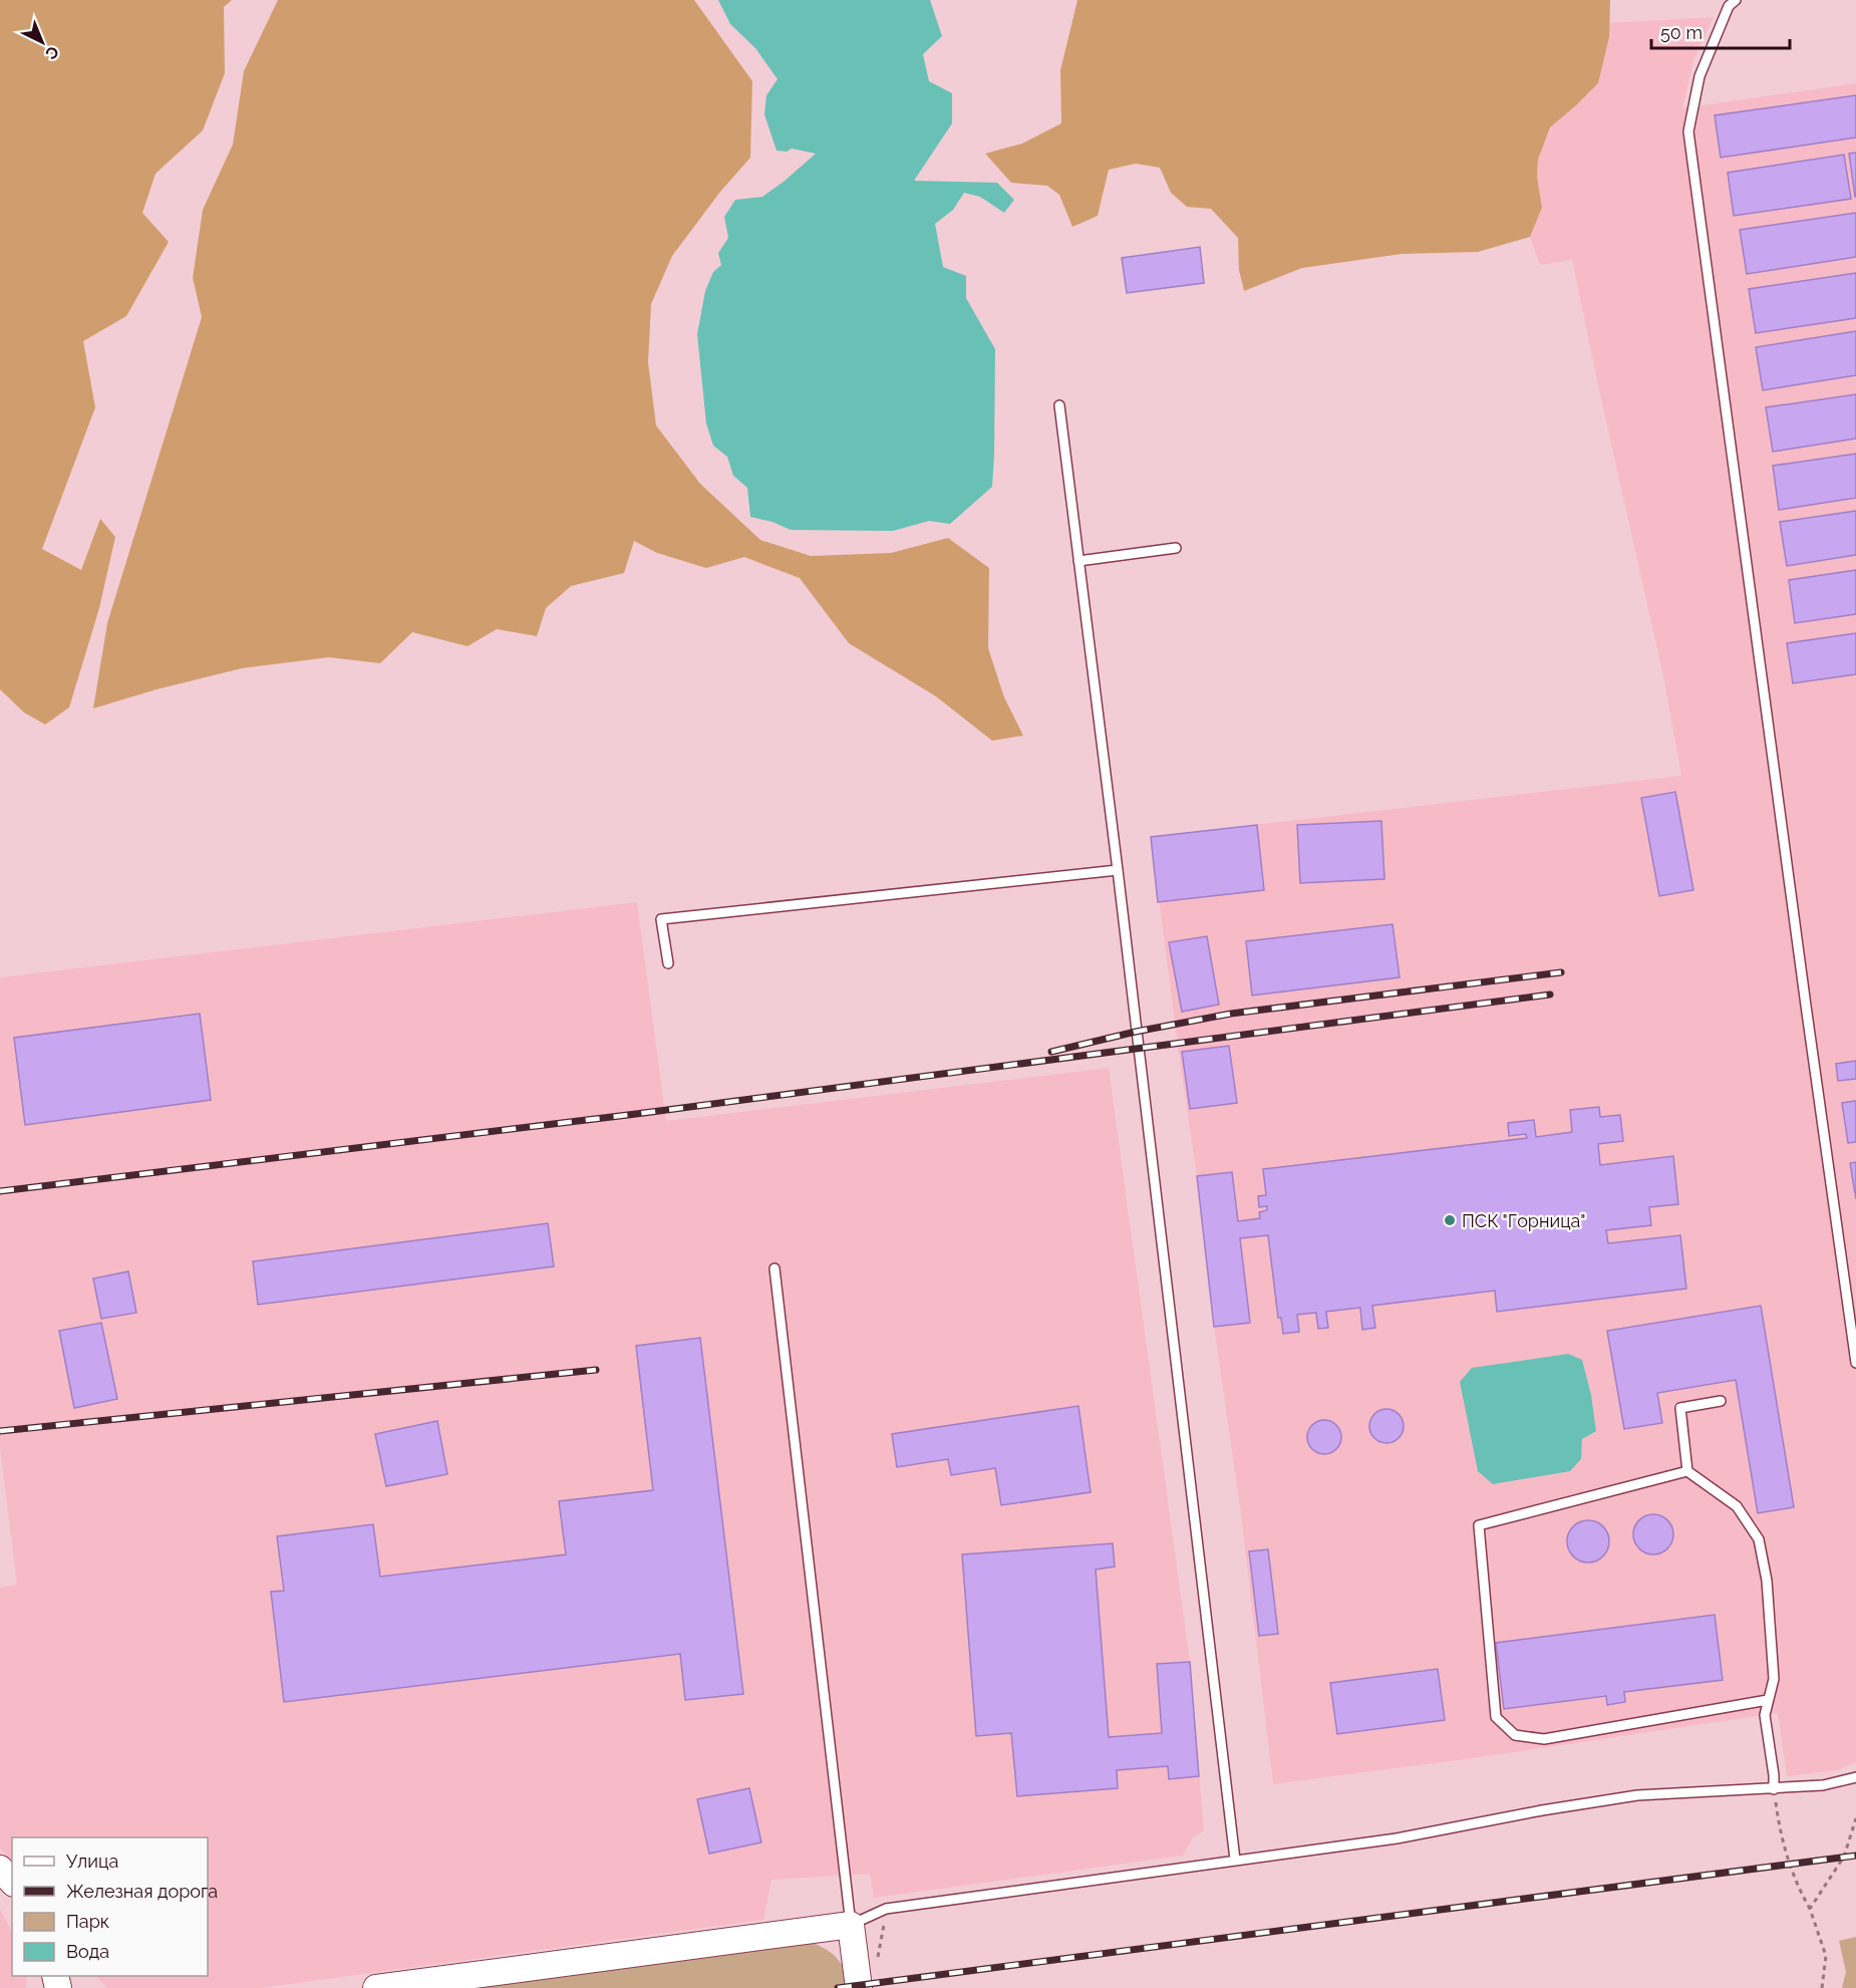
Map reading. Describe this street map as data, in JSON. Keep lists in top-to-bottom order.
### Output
{
  "places": ["ПСК \"Горница\""],
  "legend": [
    "Улица",
    "Железная дорога",
    "Парк",
    "Вода"
  ],
  "scale_bar": "50 m",
  "north": "bottom right"
}
